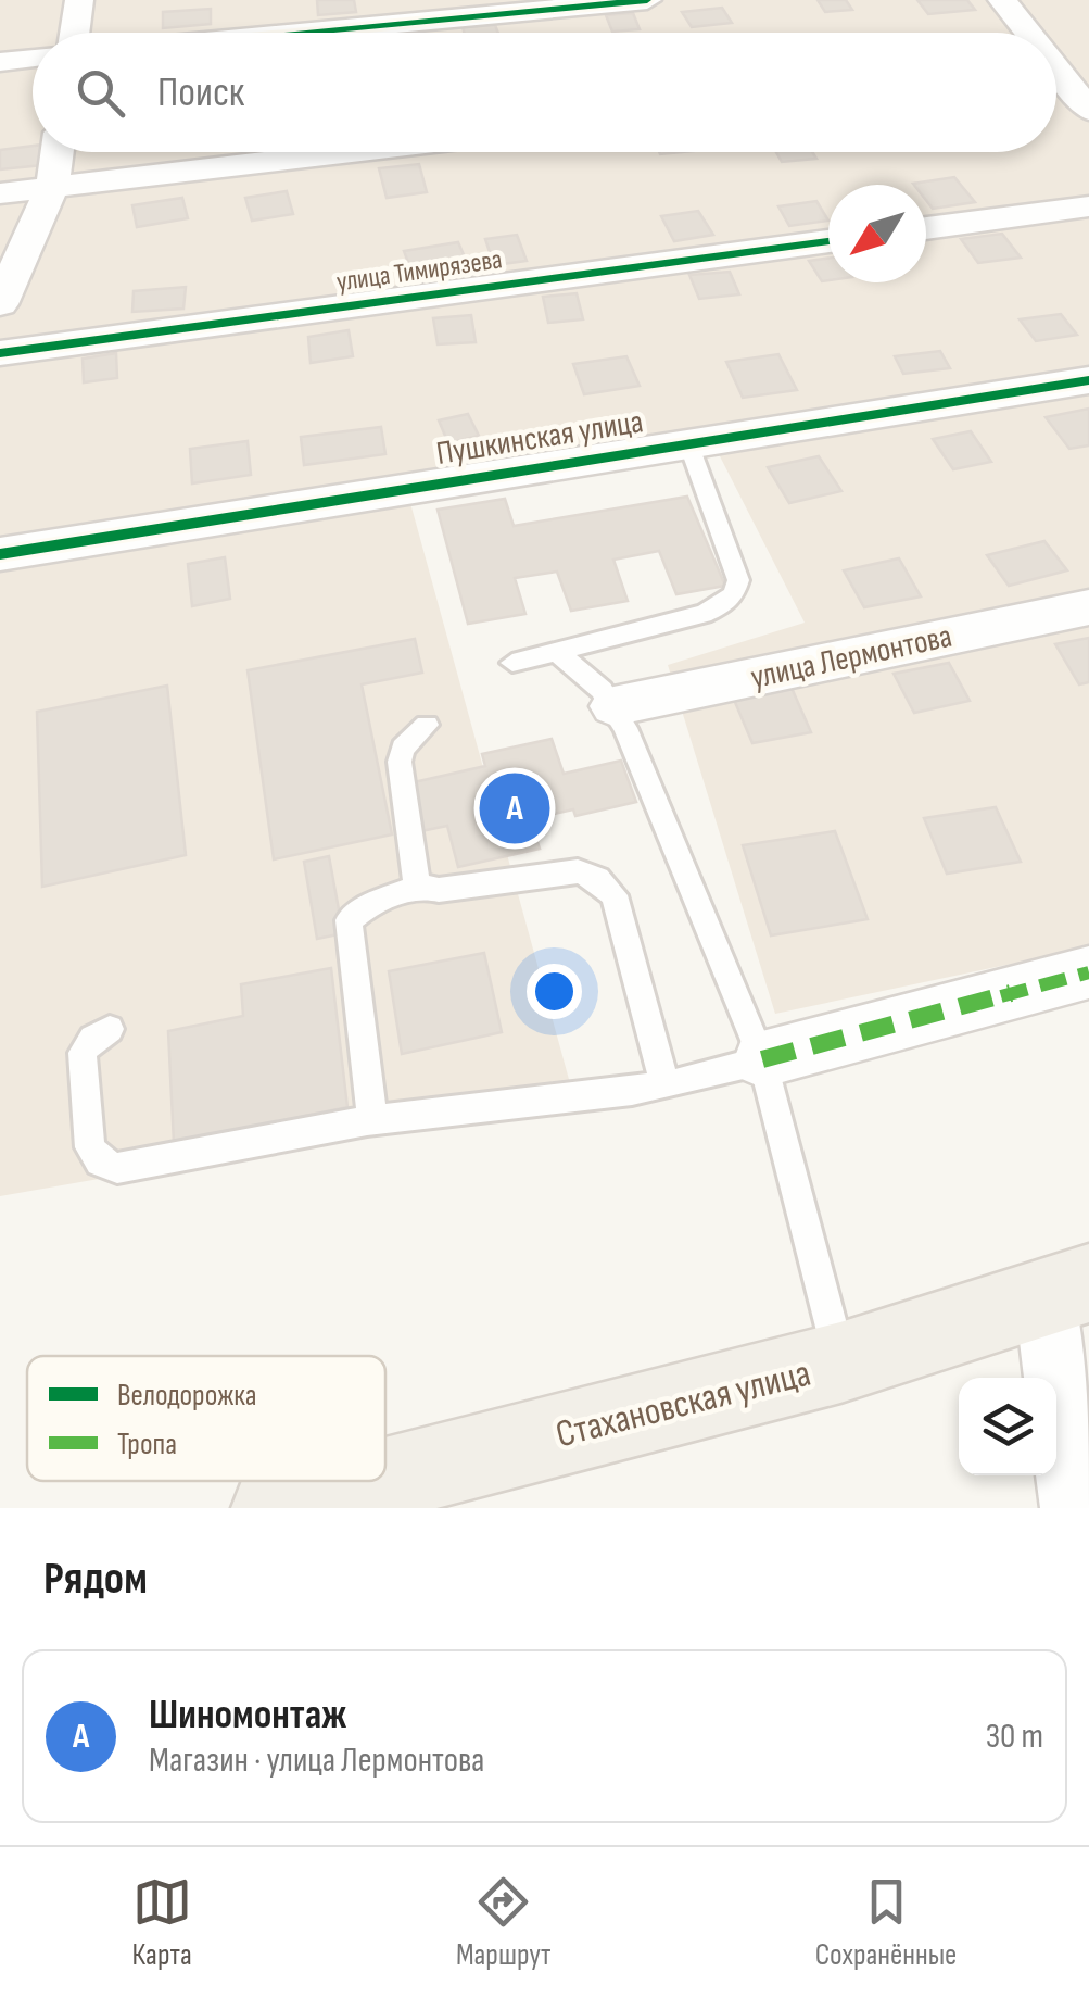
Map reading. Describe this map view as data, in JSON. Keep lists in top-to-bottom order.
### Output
{
  "streets": {
    "main road": ["Стахановская улица"],
    "street": ["улица Тимирязева", "Пушкинская улица", "улица Лермонтова"]
  },
  "legend": ["Велодорожка", "Тропа"],
  "north": "bottom left",
  "page": {
    "search": "Поиск",
    "pins": "A",
    "heading": "Рядом",
    "list": [
      {
        "mark": "A",
        "name": "Шиномонтаж",
        "note": "Магазин · улица Лермонтова",
        "value": "30 m"
      }
    ],
    "nav": ["Карта", "Маршрут", "Сохранённые"]
  }
}
